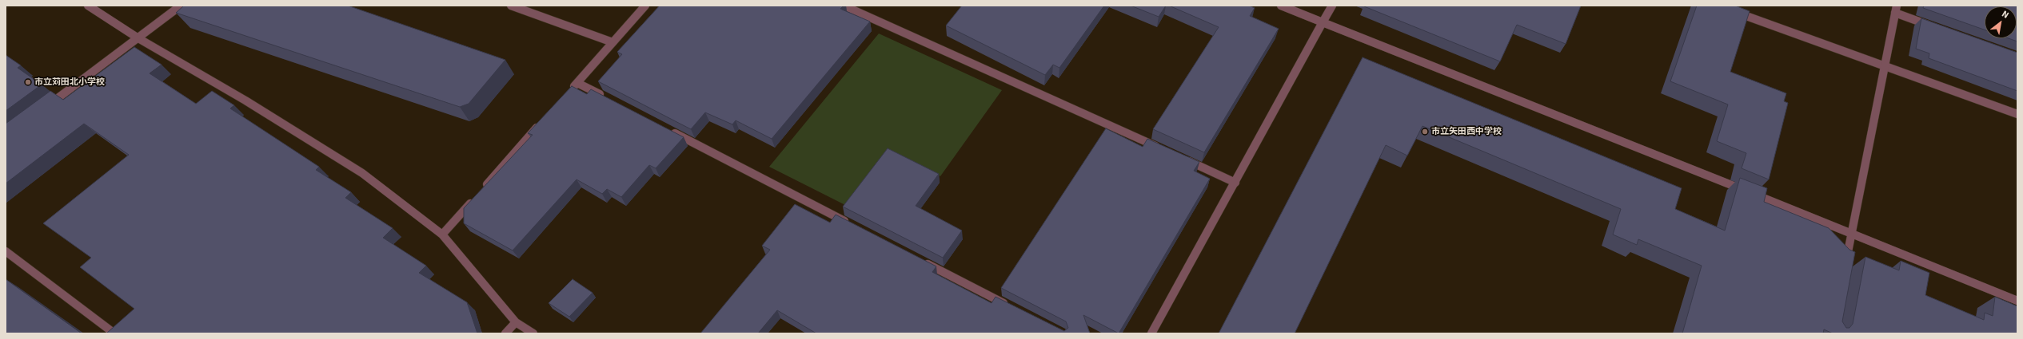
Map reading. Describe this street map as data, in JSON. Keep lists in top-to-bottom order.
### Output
{
  "places": ["市立苅田北小学校", "市立矢田西中学校"],
  "north": "top right"
}
